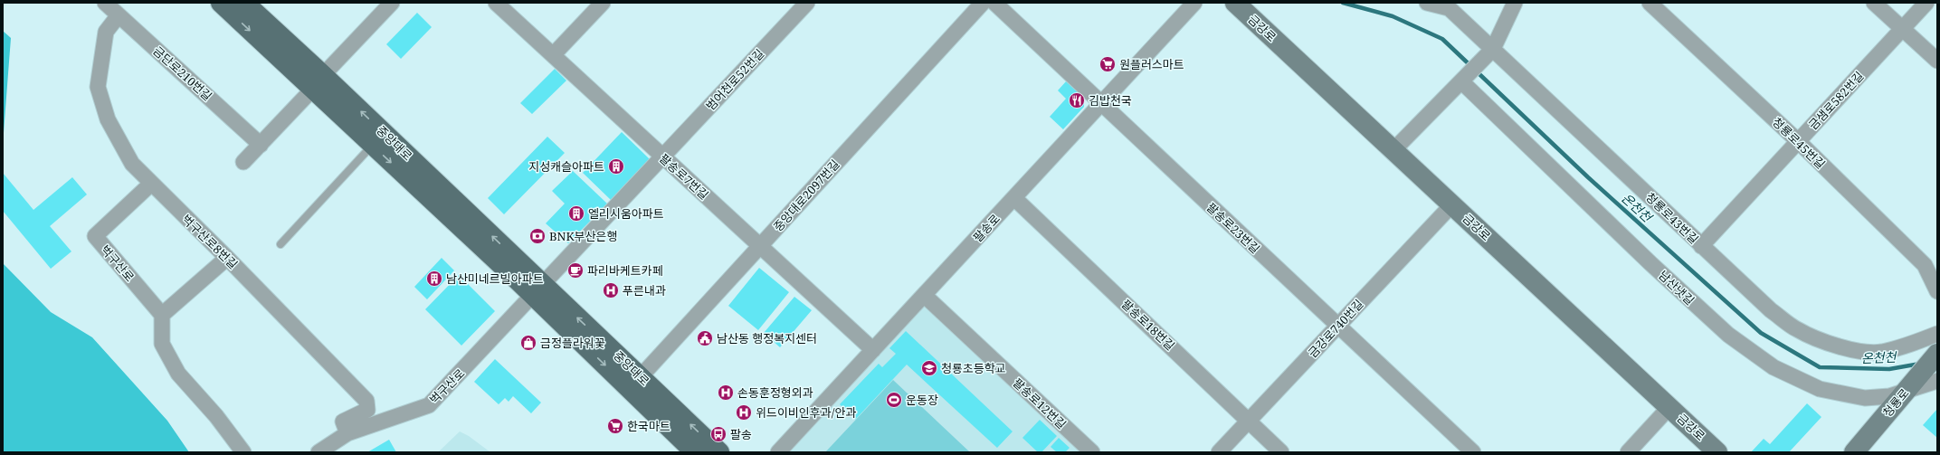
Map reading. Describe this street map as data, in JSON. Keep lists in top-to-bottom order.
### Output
{
  "streets": {
    "main road": ["중앙대로"],
    "street": [
      "금강로",
      "금단로210번길",
      "범어천로52번길",
      "금샘로582번길",
      "청룡로45번길",
      "팔송로7번길",
      "중앙대로2097번길",
      "청룡로43번길",
      "팔송로",
      "팔송로23번길",
      "벅구산로8번길",
      "벅구산로",
      "남산냇길",
      "팔송로18번길",
      "금강로740번길",
      "청룡로",
      "팔송로12번길"
    ]
  },
  "crossings": [
    ["금강로", "금강로740번길"],
    ["금단로210번길", "벅구산로8번길"],
    ["범어천로52번길", "팔송로7번길"],
    ["금샘로582번길", "청룡로45번길"],
    ["금샘로582번길", "청룡로43번길"],
    ["중앙대로", "중앙대로2097번길"],
    ["중앙대로", "벅구산로"],
    ["팔송로7번길", "중앙대로2097번길"],
    ["팔송로7번길", "팔송로"],
    ["팔송로", "팔송로23번길"],
    ["팔송로", "팔송로18번길"],
    ["팔송로", "팔송로12번길"],
    ["팔송로23번길", "금강로740번길"],
    ["벅구산로8번길", "벅구산로"],
    ["남산냇길", "청룡로"],
    ["팔송로18번길", "금강로740번길"]
  ],
  "water": ["온천천"],
  "places": {
    "supermarket": ["원플러스마트", "한국마트"],
    "restaurant": ["김밥천국"],
    "building": ["지성캐슬아파트", "엘리시움아파트", "남산미네르빌아파트"],
    "bank": ["BNK부산은행"],
    "cafe": ["파리바케트카페"],
    "hospital": ["푸른내과", "손동훈정형외과", "위드이비인후과/안과"],
    "public building": ["남산동 행정복지센터"],
    "shop": ["금정플라워꽃"],
    "school or university": ["청룡초등학교"],
    "sports": ["운동장"],
    "bus stop": ["팔송"]
  }
}
